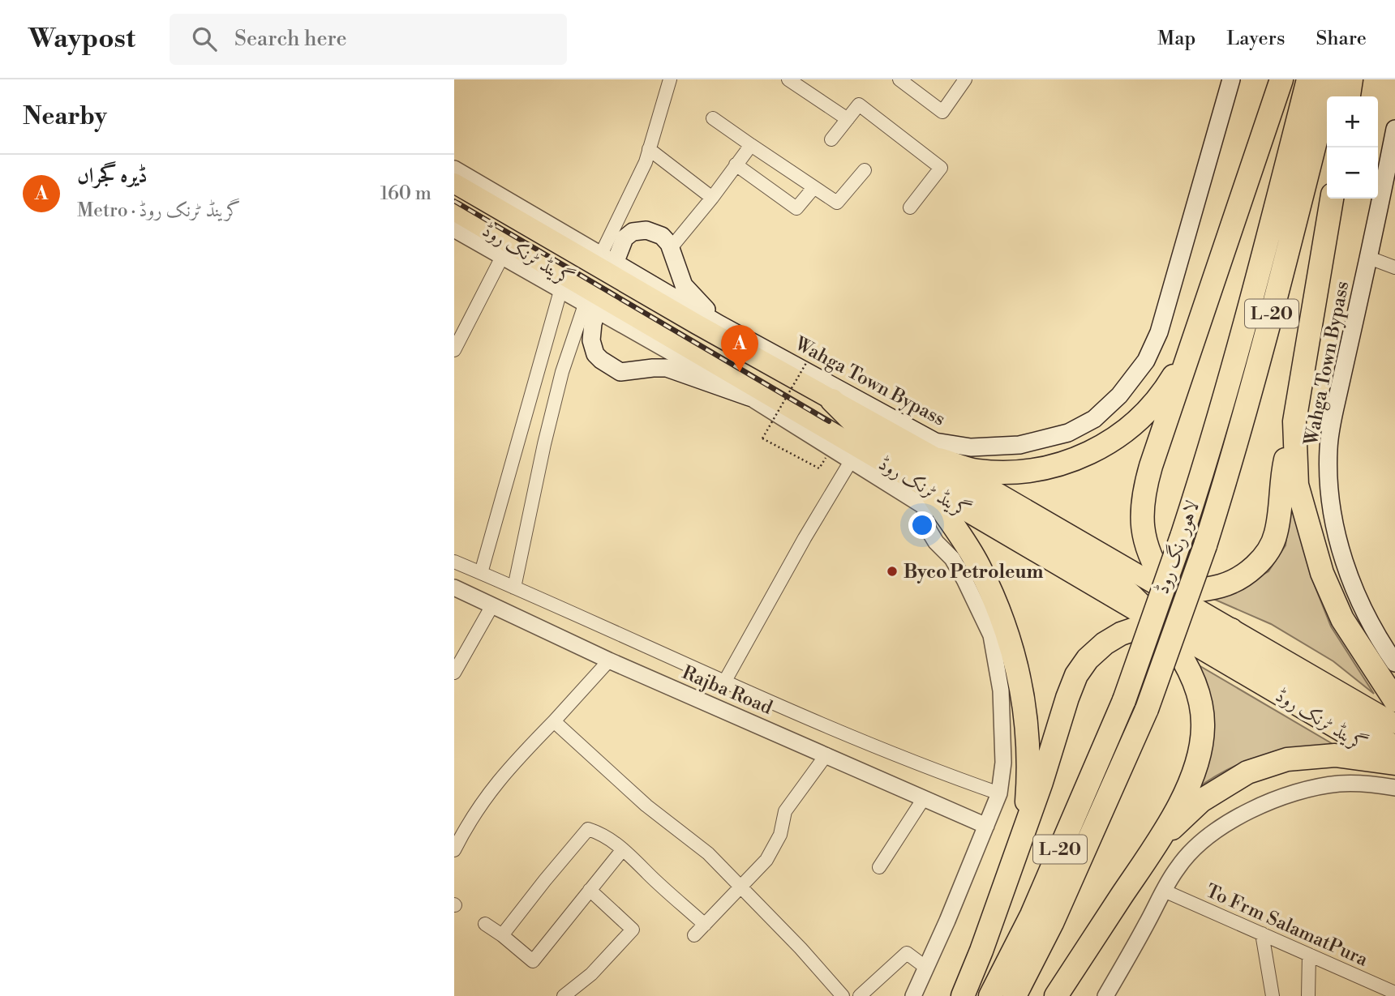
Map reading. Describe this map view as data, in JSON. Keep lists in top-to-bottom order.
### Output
{
  "streets": {
    "highway": ["L-20", "لاہور رنگ روڈ"],
    "main road": ["گرینڈ ٹرنک روڈ", "Wahga Town Bypass"],
    "street": ["Rajba Road", "To Frm SalamatPura"]
  },
  "crossings": [
    ["گرینڈ ٹرنک روڈ", "Wahga Town Bypass"]
  ],
  "places": ["Byco Petroleum"],
  "page": {
    "header": "Waypost",
    "search": "Search here",
    "nav": ["Map", "Layers", "Share"],
    "heading": "Nearby",
    "map_buttons": ["+", "−"],
    "list": [
      {
        "mark": "A",
        "name": "ڈیرہ گجراں",
        "note": "Metro · گرینڈ ٹرنک روڈ",
        "value": "160 m"
      }
    ],
    "pins": "A"
  }
}
